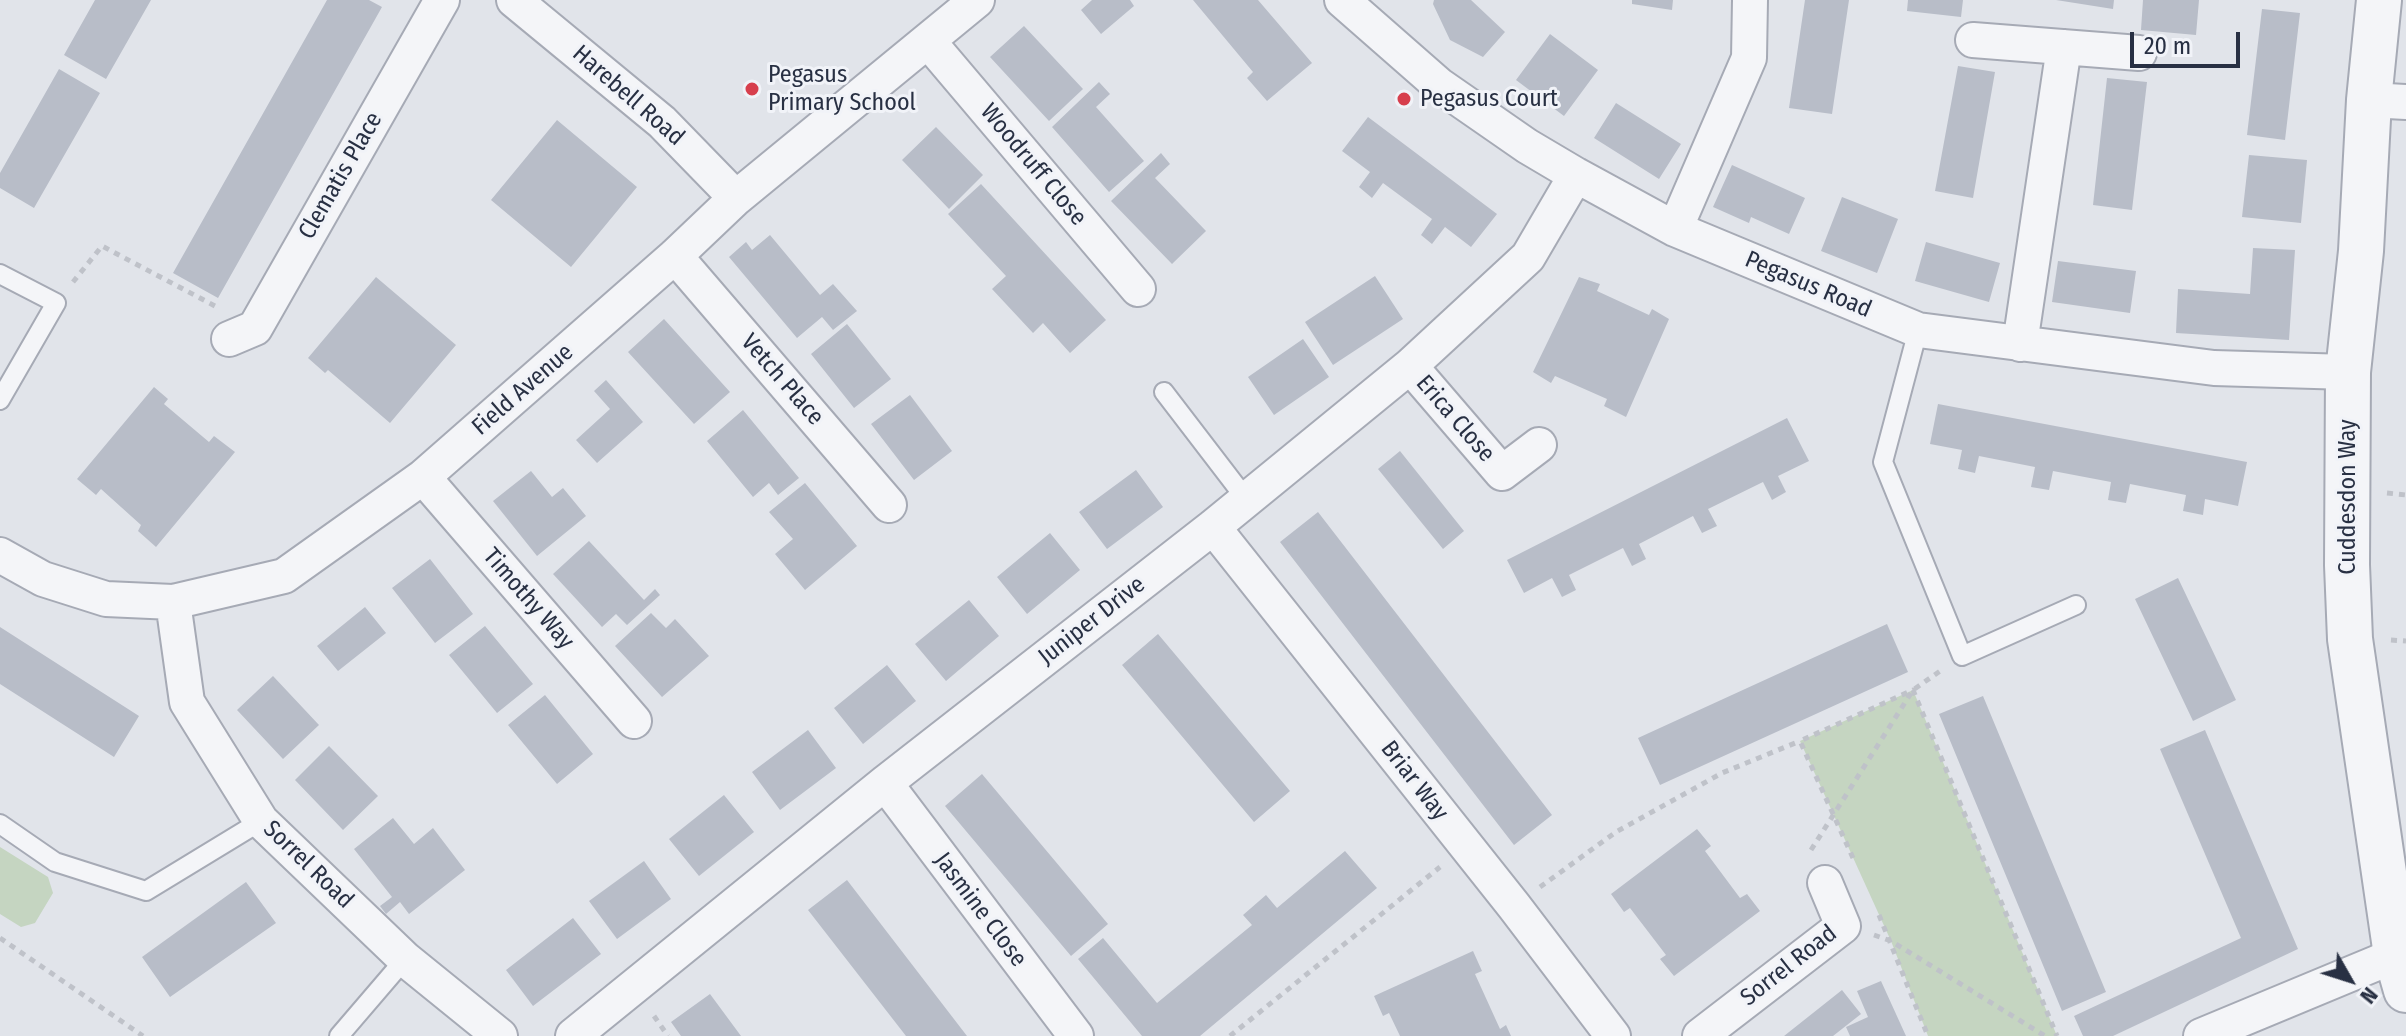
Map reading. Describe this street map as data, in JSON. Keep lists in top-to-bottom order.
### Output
{
  "streets": {
    "street": [
      "Harebell Road",
      "Woodruff Close",
      "Clematis Place",
      "Pegasus Road",
      "Vetch Place",
      "Field Avenue",
      "Erica Close",
      "Cuddesdon Way",
      "Timothy Way",
      "Juniper Drive",
      "Briar Way",
      "Sorrel Road",
      "Jasmine Close"
    ]
  },
  "crossings": [
    ["Harebell Road", "Field Avenue"],
    ["Woodruff Close", "Field Avenue"],
    ["Pegasus Road", "Cuddesdon Way"],
    ["Pegasus Road", "Juniper Drive"],
    ["Vetch Place", "Field Avenue"],
    ["Field Avenue", "Timothy Way"],
    ["Field Avenue", "Sorrel Road"],
    ["Erica Close", "Juniper Drive"],
    ["Juniper Drive", "Briar Way"],
    ["Juniper Drive", "Jasmine Close"]
  ],
  "places": ["Pegasus Primary School", "Pegasus Court"],
  "scale_bar": "20 m",
  "north": "bottom right"
}
